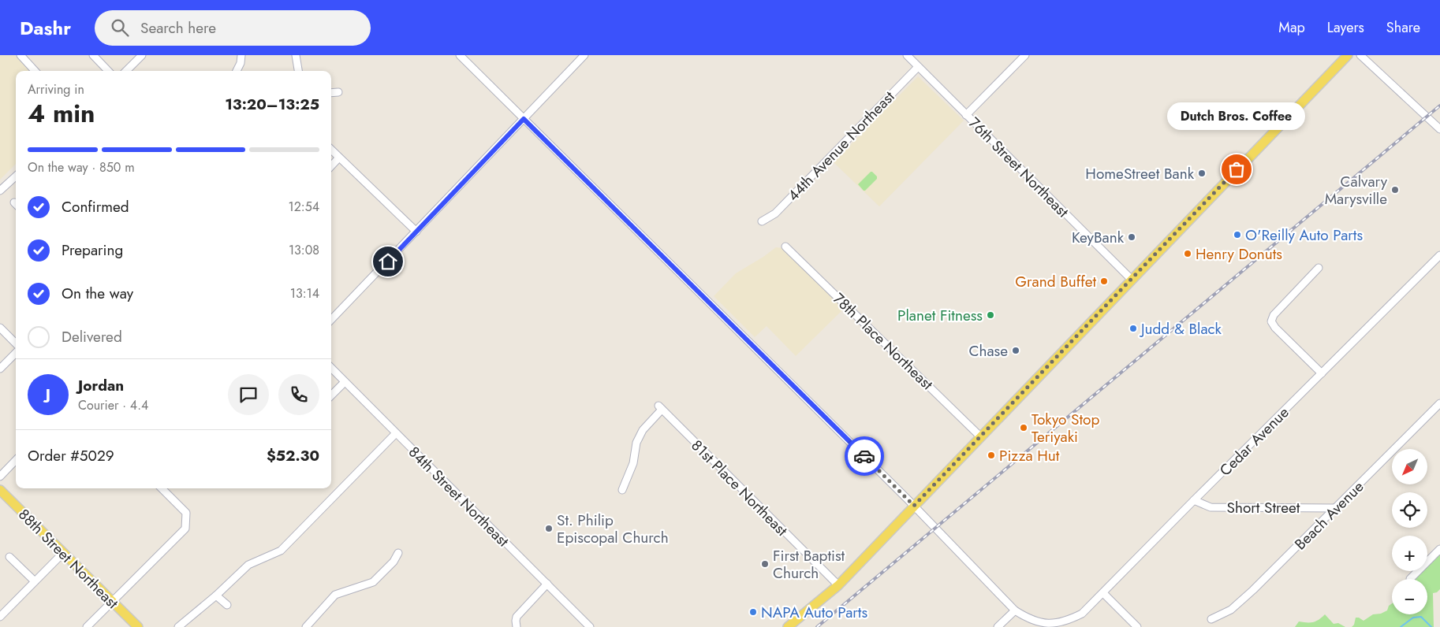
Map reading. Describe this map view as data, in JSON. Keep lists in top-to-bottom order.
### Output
{
  "streets": {
    "main road": ["88th Street Northeast"],
    "street": [
      "44th Avenue Northeast",
      "76th Street Northeast",
      "78th Place Northeast",
      "Cedar Avenue",
      "81st Place Northeast",
      "84th Street Northeast",
      "Short Street",
      "Beach Avenue"
    ]
  },
  "crossings": [
    ["44th Avenue Northeast", "76th Street Northeast"],
    ["Cedar Avenue", "Short Street"],
    ["Short Street", "Beach Avenue"]
  ],
  "places": [
    "Dutch Bros. Coffee",
    "HomeStreet Bank",
    "Calvary Marysville",
    "O'Reilly Auto Parts",
    "KeyBank",
    "Henry Donuts",
    "Grand Buffet",
    "Planet Fitness",
    "Judd & Black",
    "Chase",
    "Tokyo Stop Teriyaki",
    "Pizza Hut",
    "St. Philip Episcopal Church",
    "First Baptist Church",
    "NAPA Auto Parts"
  ],
  "north": "bottom left",
  "page": {
    "header": "Dashr",
    "search": "Search here",
    "nav": ["Map", "Layers", "Share"],
    "heading": ["4 min", "Arriving in", "13:20–13:25"],
    "panel": [
      "Jordan",
      "Courier · 4.4",
      "Order #5029",
      "$52.30"
    ],
    "bubble": "Dutch Bros. Coffee",
    "bar": "On the way · 850 m",
    "list": [
      ["Confirmed", "12:54"],
      ["Preparing", "13:08"],
      ["On the way", "13:14"],
      "Delivered"
    ],
    "round": "J",
    "map_buttons": ["+", "−"]
  }
}
